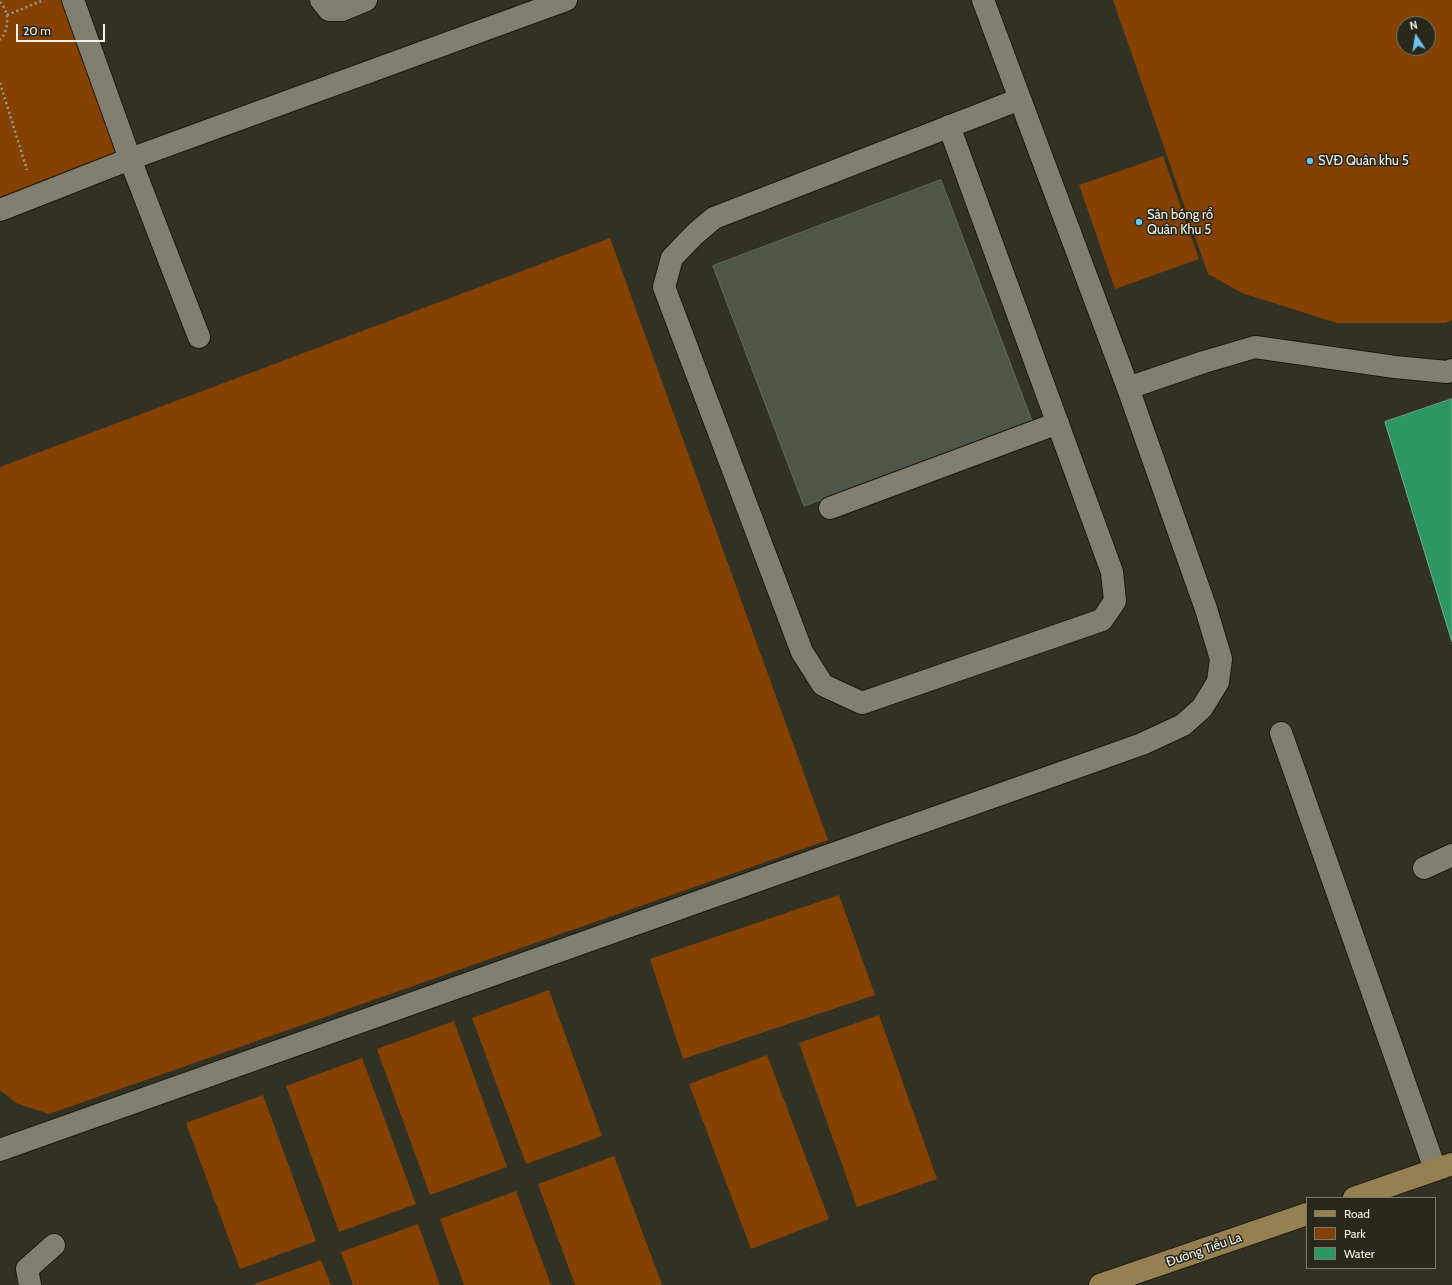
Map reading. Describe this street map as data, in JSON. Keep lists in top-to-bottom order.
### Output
{
  "streets": {
    "main road": ["Đường Tiểu La"]
  },
  "places": ["SVĐ Quân khu 5", "Sân bóng rổ Quân Khu 5"],
  "legend": ["Road", "Park", "Water"],
  "scale_bar": "20 m",
  "north": "top"
}
